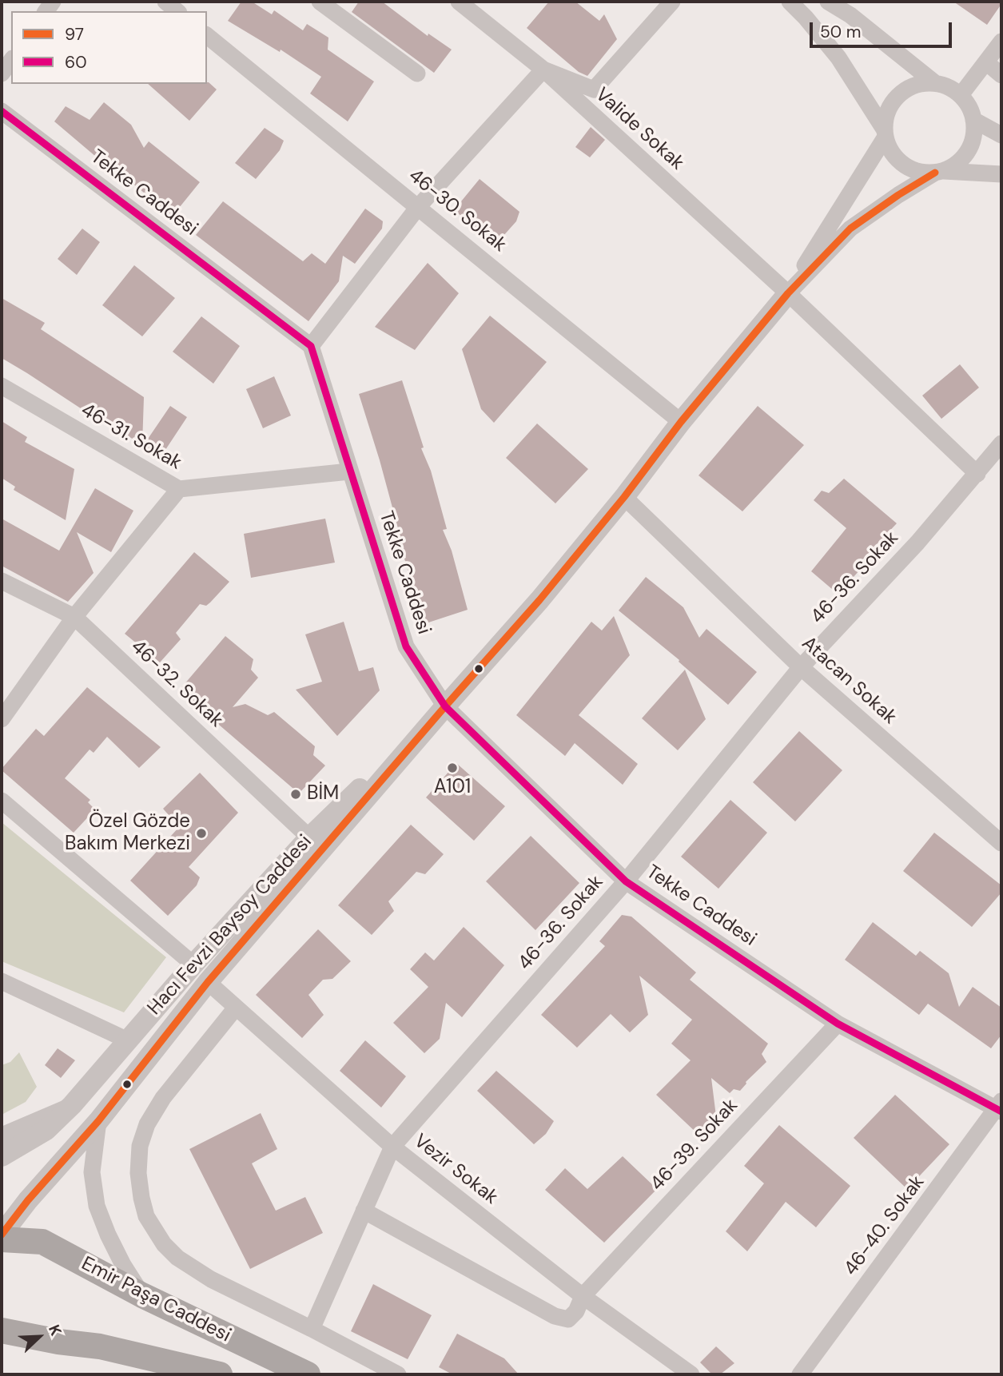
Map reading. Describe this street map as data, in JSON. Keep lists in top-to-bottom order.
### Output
{
  "streets": {
    "main road": ["Emir Paşa Caddesi"],
    "street": [
      "Valide Sokak",
      "Tekke Caddesi",
      "46-30. Sokak",
      "46-31. Sokak",
      "46-36. Sokak",
      "Atacan Sokak",
      "46-32. Sokak",
      "Hacı Fevzi Baysoy Caddesi",
      "46-39. Sokak",
      "Vezir Sokak",
      "46-40. Sokak"
    ]
  },
  "crossings": [
    ["Valide Sokak", "46-36. Sokak"],
    ["Valide Sokak", "Hacı Fevzi Baysoy Caddesi"],
    ["Tekke Caddesi", "46-31. Sokak"],
    ["Tekke Caddesi", "46-36. Sokak"],
    ["Tekke Caddesi", "Hacı Fevzi Baysoy Caddesi"],
    ["Tekke Caddesi", "46-39. Sokak"],
    ["Tekke Caddesi", "46-40. Sokak"],
    ["46-30. Sokak", "Hacı Fevzi Baysoy Caddesi"],
    ["46-36. Sokak", "Atacan Sokak"],
    ["46-36. Sokak", "46-39. Sokak"],
    ["46-36. Sokak", "Vezir Sokak"],
    ["Atacan Sokak", "Hacı Fevzi Baysoy Caddesi"],
    ["46-32. Sokak", "Hacı Fevzi Baysoy Caddesi"],
    ["Hacı Fevzi Baysoy Caddesi", "Vezir Sokak"],
    ["46-39. Sokak", "Vezir Sokak"]
  ],
  "places": ["A101", "BİM", "Özel Gözde Bakım Merkezi"],
  "lines": ["transit line 60", "transit line 97"],
  "legend": ["97", "60"],
  "scale_bar": "50 m",
  "north": "top right"
}
